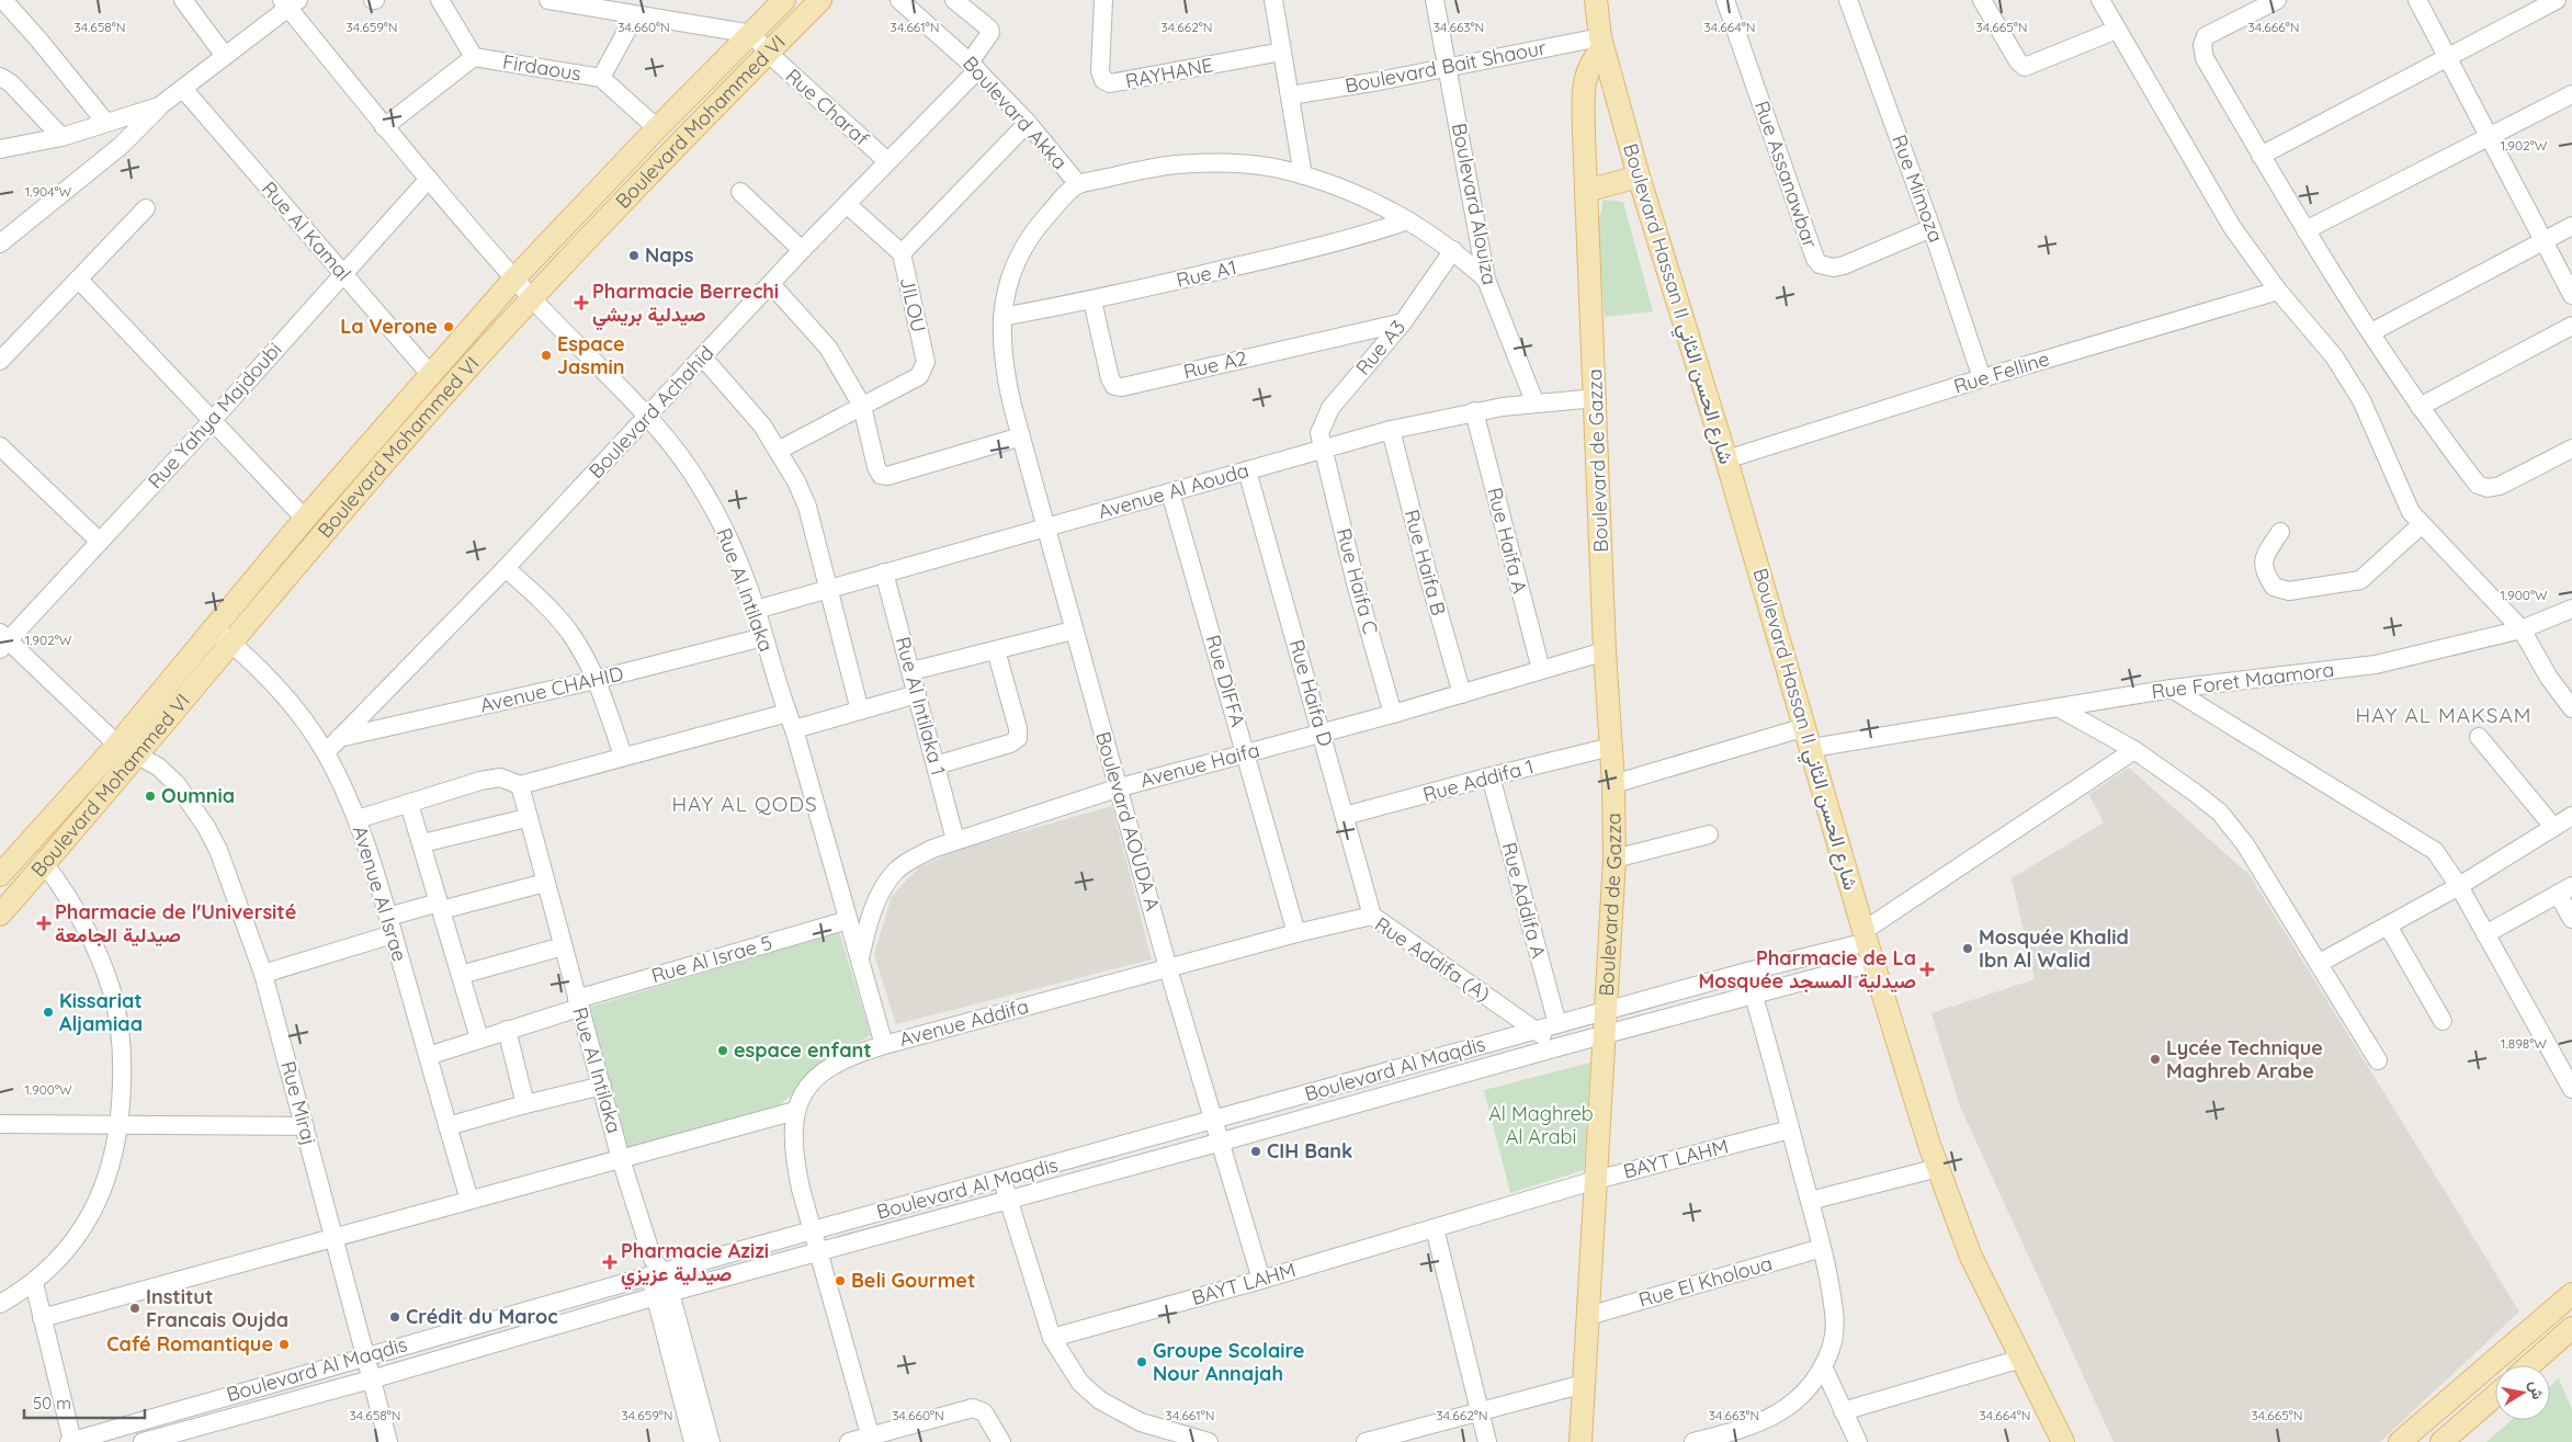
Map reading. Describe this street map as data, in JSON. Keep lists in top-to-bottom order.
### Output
{
  "streets": {
    "main road": ["Boulevard Mohammed VI", "Boulevard Hassan II شارع الحسن الثاني", "Boulevard de Gazza"],
    "street": [
      "Boulevard Bait Shaour",
      "Firdaous",
      "RAYHANE",
      "Rue Charaf",
      "Boulevard Akka",
      "Rue Assanawbar",
      "Rue Mimoza",
      "Boulevard Alouiza",
      "Rue Al Kamal",
      "Rue A1",
      "JILOU",
      "Rue A3",
      "Rue A2",
      "Rue Felline",
      "Boulevard Achahid",
      "Rue Yahya Majdoubi",
      "Avenue Al Aouda",
      "Rue Haifa A",
      "Rue Haifa B",
      "Rue Haifa C",
      "Rue Al Intilaka",
      "Rue DIFFA",
      "Rue Foret Maamora",
      "Avenue CHAHID",
      "Rue Haifa D",
      "Rue Al Intilaka 1",
      "Avenue Haifa",
      "Rue Addifa 1",
      "Boulevard AOUDA A",
      "Avenue Al Israe",
      "Rue Addifa A",
      "Rue Al Israe 5",
      "Rue Addifa (A)",
      "Avenue Addifa",
      "Boulevard Al Maqdis",
      "Rue Miraj",
      "BAYT LAHM",
      "Rue El Kholoua"
    ]
  },
  "crossings": [
    ["Boulevard Bait Shaour", "Boulevard Alouiza"],
    ["Boulevard Bait Shaour", "Boulevard Hassan II شارع الحسن الثاني"],
    ["Boulevard Bait Shaour", "Boulevard de Gazza"],
    ["Firdaous", "Boulevard Mohammed VI"],
    ["Rue Charaf", "Boulevard Mohammed VI"],
    ["Rue Charaf", "Boulevard Achahid"],
    ["Boulevard Akka", "JILOU"],
    ["Boulevard Akka", "Boulevard Achahid"],
    ["Boulevard Akka", "Boulevard AOUDA A"],
    ["Boulevard Mohammed VI", "Rue Al Kamal"],
    ["Boulevard Mohammed VI", "Rue Al Intilaka"],
    ["Boulevard Mohammed VI", "Avenue Al Israe"],
    ["Boulevard Mohammed VI", "Rue Miraj"],
    ["Rue Assanawbar", "Rue Mimoza"],
    ["Rue Mimoza", "Rue Felline"],
    ["Boulevard Alouiza", "Avenue Al Aouda"],
    ["Rue Al Kamal", "Rue Yahya Majdoubi"],
    ["Rue A1", "Rue A2"],
    ["Rue A1", "Boulevard AOUDA A"],
    ["Boulevard Hassan II شارع الحسن الثاني", "Rue Felline"],
    ["Boulevard Hassan II شارع الحسن الثاني", "Boulevard de Gazza"],
    ["Boulevard Hassan II شارع الحسن الثاني", "Rue Foret Maamora"],
    ["Boulevard Hassan II شارع الحسن الثاني", "Boulevard Al Maqdis"],
    ["Rue A3", "Rue A2"],
    ["Rue A3", "Avenue Al Aouda"],
    ["Rue A3", "Rue Haifa C"],
    ["Boulevard Achahid", "Rue Al Intilaka"],
    ["Boulevard Achahid", "Avenue CHAHID"],
    ["Boulevard Achahid", "Avenue Al Israe"],
    ["Rue Yahya Majdoubi", "Rue Al Intilaka"],
    ["Rue Yahya Majdoubi", "Rue Miraj"],
    ["Boulevard de Gazza", "Avenue Al Aouda"],
    ["Boulevard de Gazza", "Avenue Haifa"],
    ["Boulevard de Gazza", "Rue Addifa 1"],
    ["Boulevard de Gazza", "Boulevard Al Maqdis"],
    ["Boulevard de Gazza", "BAYT LAHM"],
    ["Boulevard de Gazza", "Rue El Kholoua"],
    ["Avenue Al Aouda", "Rue Haifa A"],
    ["Avenue Al Aouda", "Rue Haifa B"],
    ["Avenue Al Aouda", "Rue Haifa C"],
    ["Avenue Al Aouda", "Rue Al Intilaka"],
    ["Avenue Al Aouda", "Rue DIFFA"],
    ["Avenue Al Aouda", "Rue Haifa D"],
    ["Avenue Al Aouda", "Rue Al Intilaka 1"],
    ["Avenue Al Aouda", "Boulevard AOUDA A"],
    ["Rue Haifa A", "Avenue Haifa"],
    ["Rue Haifa B", "Avenue Haifa"],
    ["Rue Haifa C", "Avenue Haifa"],
    ["Rue Al Intilaka", "Avenue CHAHID"],
    ["Rue Al Intilaka", "Avenue Haifa"],
    ["Rue Al Intilaka", "Rue Al Israe 5"],
    ["Rue Al Intilaka", "Avenue Addifa"],
    ["Rue Al Intilaka", "Boulevard Al Maqdis"],
    ["Rue DIFFA", "Avenue Haifa"],
    ["Rue DIFFA", "Rue Addifa (A)"],
    ["Rue Haifa D", "Avenue Haifa"],
    ["Rue Haifa D", "Rue Addifa 1"],
    ["Rue Haifa D", "Rue Addifa (A)"],
    ["Rue Al Intilaka 1", "Avenue Haifa"],
    ["Avenue Haifa", "Boulevard AOUDA A"],
    ["Rue Addifa 1", "Rue Addifa A"],
    ["Boulevard AOUDA A", "Rue Addifa (A)"],
    ["Boulevard AOUDA A", "Avenue Addifa"],
    ["Boulevard AOUDA A", "Boulevard Al Maqdis"],
    ["Boulevard AOUDA A", "BAYT LAHM"],
    ["Avenue Al Israe", "Rue Al Israe 5"],
    ["Rue Addifa A", "Boulevard Al Maqdis"],
    ["Rue Addifa (A)", "Avenue Addifa"],
    ["Rue Addifa (A)", "Boulevard Al Maqdis"],
    ["Avenue Addifa", "Boulevard Al Maqdis"],
    ["Boulevard Al Maqdis", "Rue Miraj"]
  ],
  "districts": ["HAY AL MAKSAM", "HAY AL QODS"],
  "parks": ["Al Maghreb Al Arabi"],
  "places": {
    "other": [
      "Naps",
      "La Verone",
      "Espace Jasmin",
      "Oumnia",
      "Mosquée Khalid Ibn Al Walid",
      "Kissariat Aljamiaa",
      "espace enfant",
      "Lycée Technique Maghreb Arabe",
      "CIH Bank",
      "Beli Gourmet",
      "Institut Francais Oujda",
      "Crédit du Maroc",
      "Café Romantique",
      "Groupe Scolaire Nour Annajah"
    ],
    "health": [
      "Pharmacie Berrechi صيدلية بريشي",
      "Pharmacie de l'Université صيدلية الجامعة",
      "Pharmacie de La Mosquée صيدلية المسجد",
      "Pharmacie Azizi صيدلية عزيزي"
    ]
  },
  "scale_bar": "50 m",
  "north": "right",
  "coordinates": [
    "34.658°N",
    "34.659°N",
    "34.660°N",
    "34.661°N",
    "34.662°N",
    "34.663°N",
    "34.664°N",
    "34.665°N",
    "34.666°N",
    "1.902°W",
    "1.904°W",
    "1.900°W",
    "1.898°W"
  ]
}
